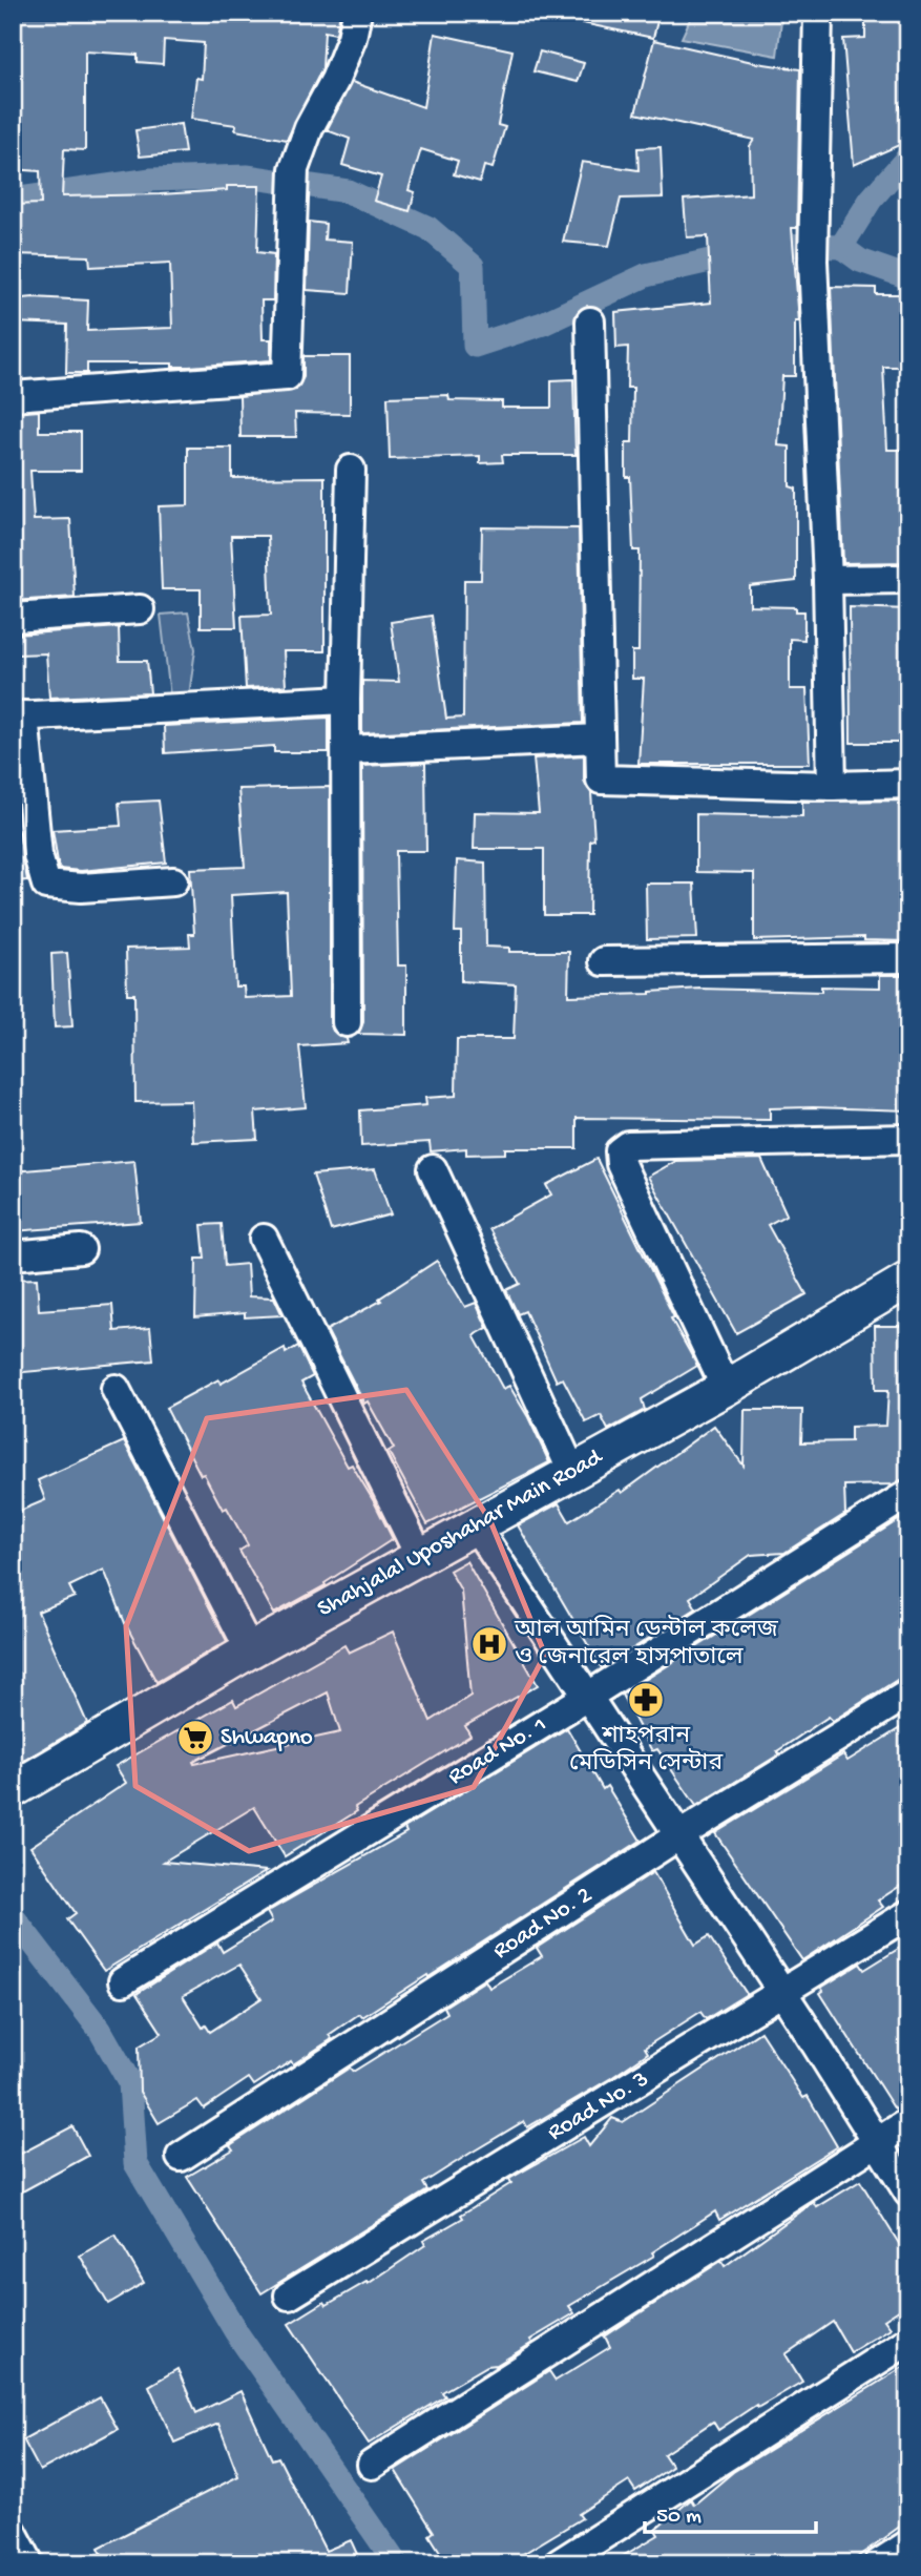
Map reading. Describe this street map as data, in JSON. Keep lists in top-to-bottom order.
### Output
{
  "streets": {
    "main road": ["Shahjalal Uposhahar Main Road"],
    "street": ["Road No. 1", "Road No. 2", "Road No. 3"]
  },
  "places": {
    "hospital": ["আল আমিন ডেন্টাল কলেজ ও জেনারেল হাসপাতালে"],
    "pharmacy": ["শাহপরান মেডিসিন সেন্টার"],
    "supermarket": ["Shwapno"]
  },
  "scale_bar": "50 m"
}
